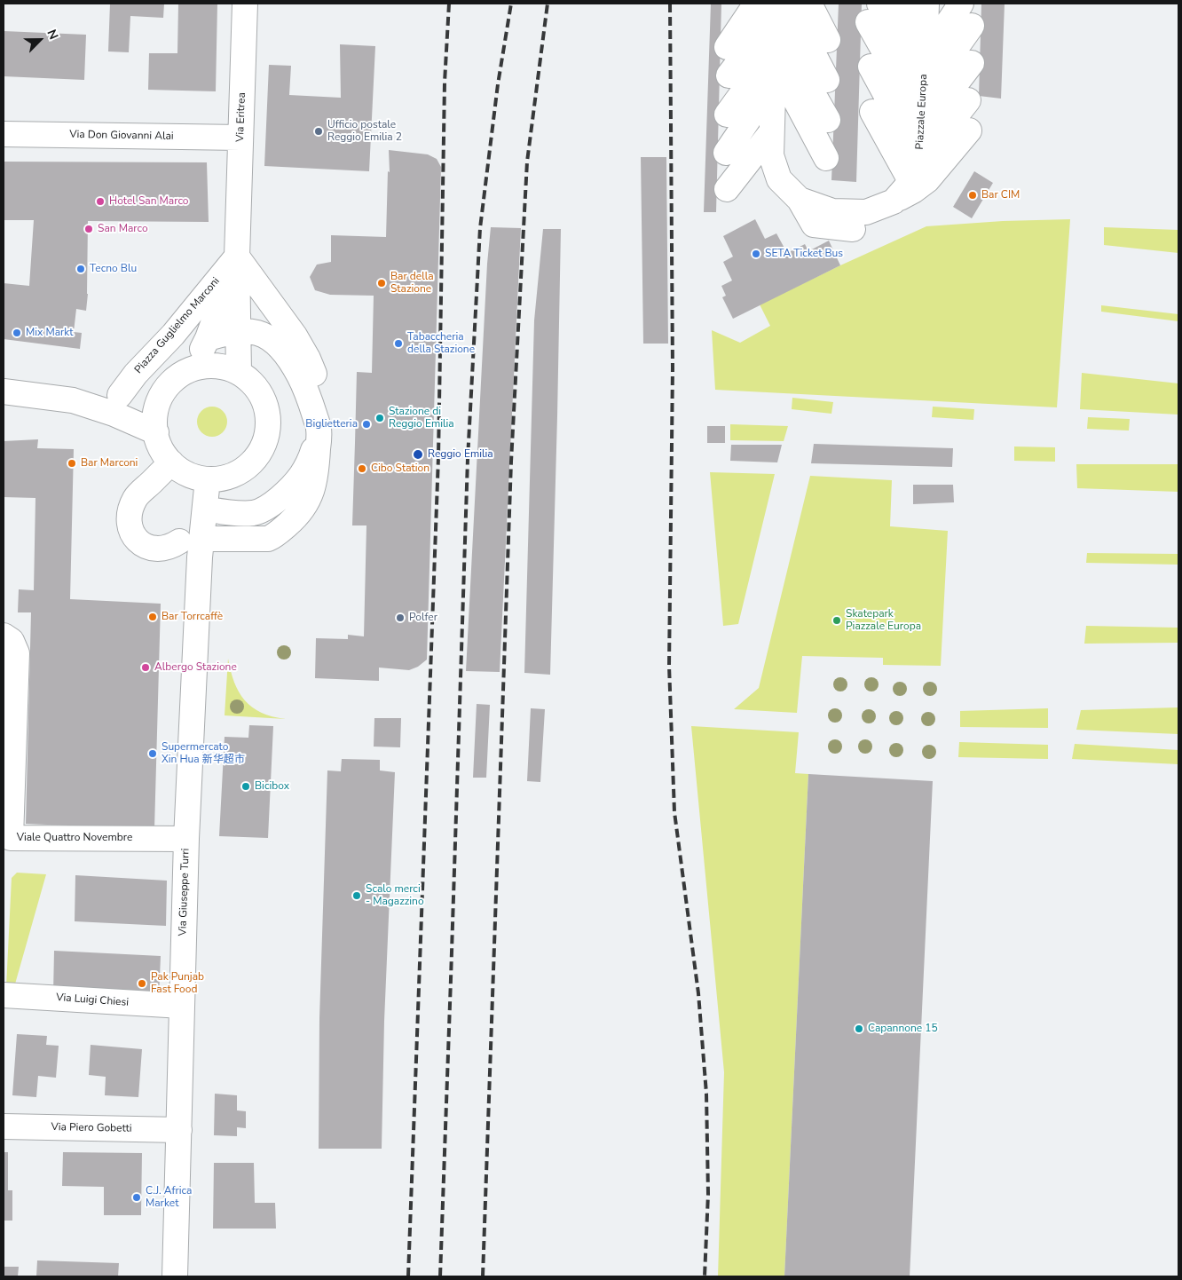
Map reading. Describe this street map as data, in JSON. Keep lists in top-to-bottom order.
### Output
{
  "streets": {
    "street": [
      "Piazzale Europa",
      "Via Eritrea",
      "Via Don Giovanni Alai",
      "Piazza Guglielmo Marconi",
      "Viale Quattro Novembre",
      "Via Giuseppe Turri",
      "Via Luigi Chiesi",
      "Via Piero Gobetti"
    ]
  },
  "crossings": [
    ["Via Eritrea", "Via Don Giovanni Alai"],
    ["Via Eritrea", "Piazza Guglielmo Marconi"],
    ["Viale Quattro Novembre", "Via Giuseppe Turri"],
    ["Via Giuseppe Turri", "Via Luigi Chiesi"],
    ["Via Giuseppe Turri", "Via Piero Gobetti"]
  ],
  "places": [
    "Ufficio postale Reggio Emilia 2",
    "Bar CIM",
    "Hotel San Marco",
    "San Marco",
    "SETA Ticket Bus",
    "Tecno Blu",
    "Bar della Stazione",
    "Mix Markt",
    "Tabaccheria della Stazione",
    "Stazione di Reggio Emilia",
    "Biglietteria",
    "Reggio Emilia",
    "Bar Marconi",
    "Cibo Station",
    "Bar Torrcaffè",
    "Polfer",
    "Skatepark Piazzale Europa",
    "Albergo Stazione",
    "Supermercato Xin Hua 新华超市",
    "Bicibox",
    "Scalo merci - Magazzino",
    "Pak Punjab Fast Food",
    "Capannone 15",
    "C.J. Africa Market"
  ],
  "north": "top right"
}
